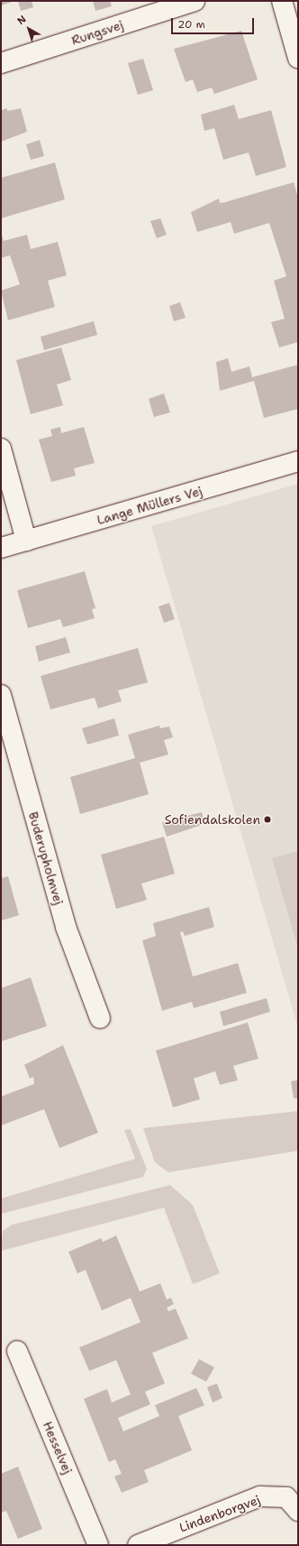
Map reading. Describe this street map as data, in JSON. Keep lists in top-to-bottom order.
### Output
{
  "streets": {
    "street": [
      "Rungsvej",
      "Lange Müllers Vej",
      "Buderupholmvej",
      "Hesselvej",
      "Lindenborgvej"
    ]
  },
  "places": ["Sofiendalskolen"],
  "scale_bar": "20 m",
  "north": "top left"
}
